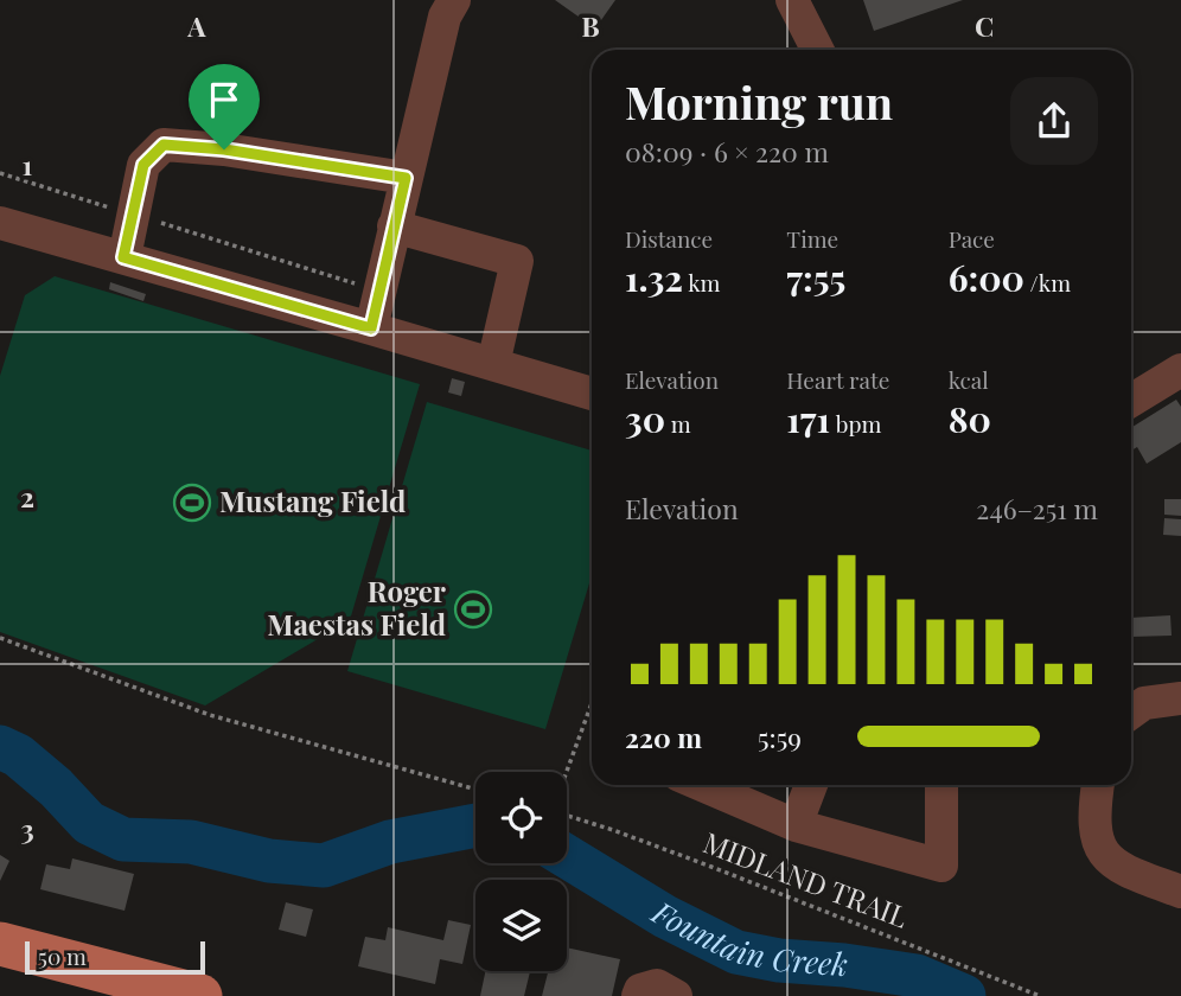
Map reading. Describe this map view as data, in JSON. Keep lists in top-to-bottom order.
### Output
{
  "streets": {
    "path": ["MIDLAND TRAIL"]
  },
  "water": ["Fountain Creek"],
  "places": {
    "sports": ["Mustang Field", "Roger Maestas Field"]
  },
  "scale_bar": "50 m",
  "page": {
    "heading": ["Morning run", "08:09 · 6 × 220 m"],
    "stats": [
      ["Distance", "1.32 km"],
      ["Time", "7:55"],
      ["Pace", "6:00 /km"],
      ["Elevation", "30 m"],
      ["Heart rate", "171 bpm"],
      ["kcal", "80"]
    ],
    "chart": ["Elevation", "246–251 m"],
    "list": [
      {
        "name": "220 m",
        "note": "5:59"
      }
    ],
    "scale": "50 m"
  },
  "grid": {
    "columns": ["A", "B", "C"],
    "rows": ["1", "2", "3"]
  }
}
